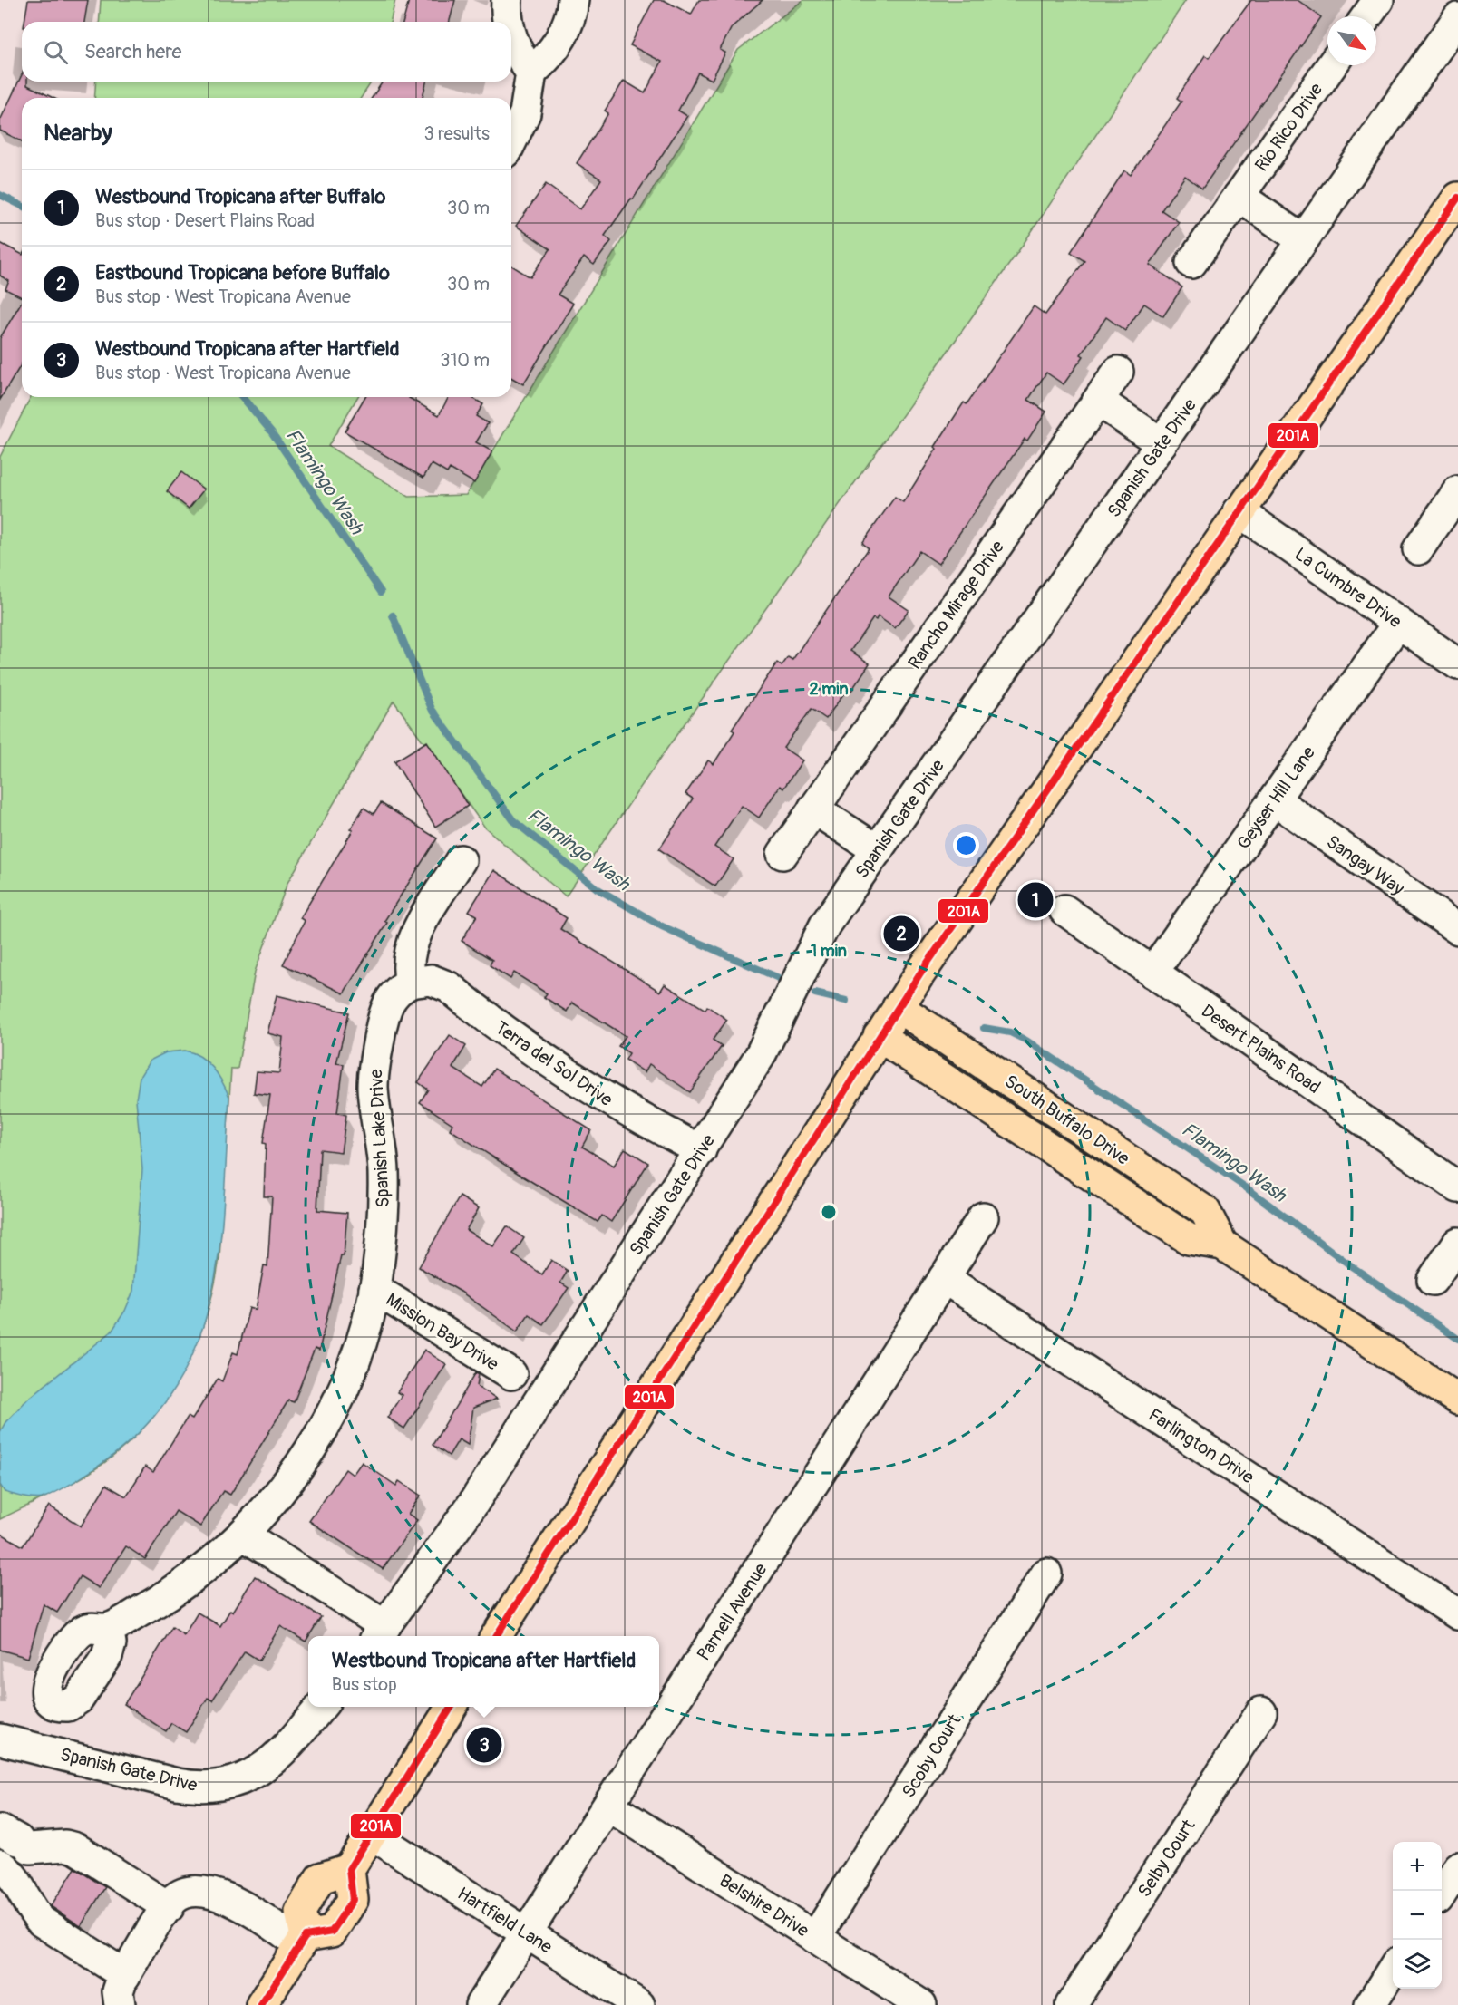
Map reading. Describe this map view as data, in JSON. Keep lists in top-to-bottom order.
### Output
{
  "streets": {
    "main road": ["South Buffalo Drive"],
    "street": [
      "Rio Rico Drive",
      "Spanish Gate Drive",
      "La Cumbre Drive",
      "Rancho Mirage Drive",
      "Geyser Hill Lane",
      "Sangay Way",
      "Desert Plains Road",
      "Terra del Sol Drive",
      "Spanish Lake Drive",
      "Mission Bay Drive",
      "Farlington Drive",
      "Parnell Avenue",
      "Scoby Court",
      "Selby Court",
      "Belshire Drive",
      "Hartfield Lane"
    ]
  },
  "crossings": [
    ["Spanish Gate Drive", "Terra del Sol Drive"],
    ["La Cumbre Drive", "Geyser Hill Lane"],
    ["Geyser Hill Lane", "Sangay Way"],
    ["Geyser Hill Lane", "Desert Plains Road"],
    ["Terra del Sol Drive", "Spanish Lake Drive"],
    ["Spanish Lake Drive", "Mission Bay Drive"],
    ["Farlington Drive", "Parnell Avenue"],
    ["Parnell Avenue", "Belshire Drive"],
    ["Parnell Avenue", "Hartfield Lane"],
    ["Scoby Court", "Belshire Drive"]
  ],
  "water": ["Flamingo Wash"],
  "lines": ["transit line 201A"],
  "north": "bottom right",
  "page": {
    "search": "Search here",
    "heading": ["Nearby", "3 results"],
    "list": [
      {
        "mark": "1",
        "name": "Westbound Tropicana after Buffalo",
        "note": "Bus stop · Desert Plains Road",
        "value": "30 m"
      },
      {
        "mark": "2",
        "name": "Eastbound Tropicana before Buffalo",
        "note": "Bus stop · West Tropicana Avenue",
        "value": "30 m"
      },
      {
        "mark": "3",
        "name": "Westbound Tropicana after Hartfield",
        "note": "Bus stop · West Tropicana Avenue",
        "value": "310 m"
      }
    ],
    "pins": ["1", "2", "3"],
    "popup": ["Westbound Tropicana after Hartfield", "Bus stop"],
    "map_buttons": ["+", "−"]
  },
  "rings": ["2 min", "1 min"]
}
